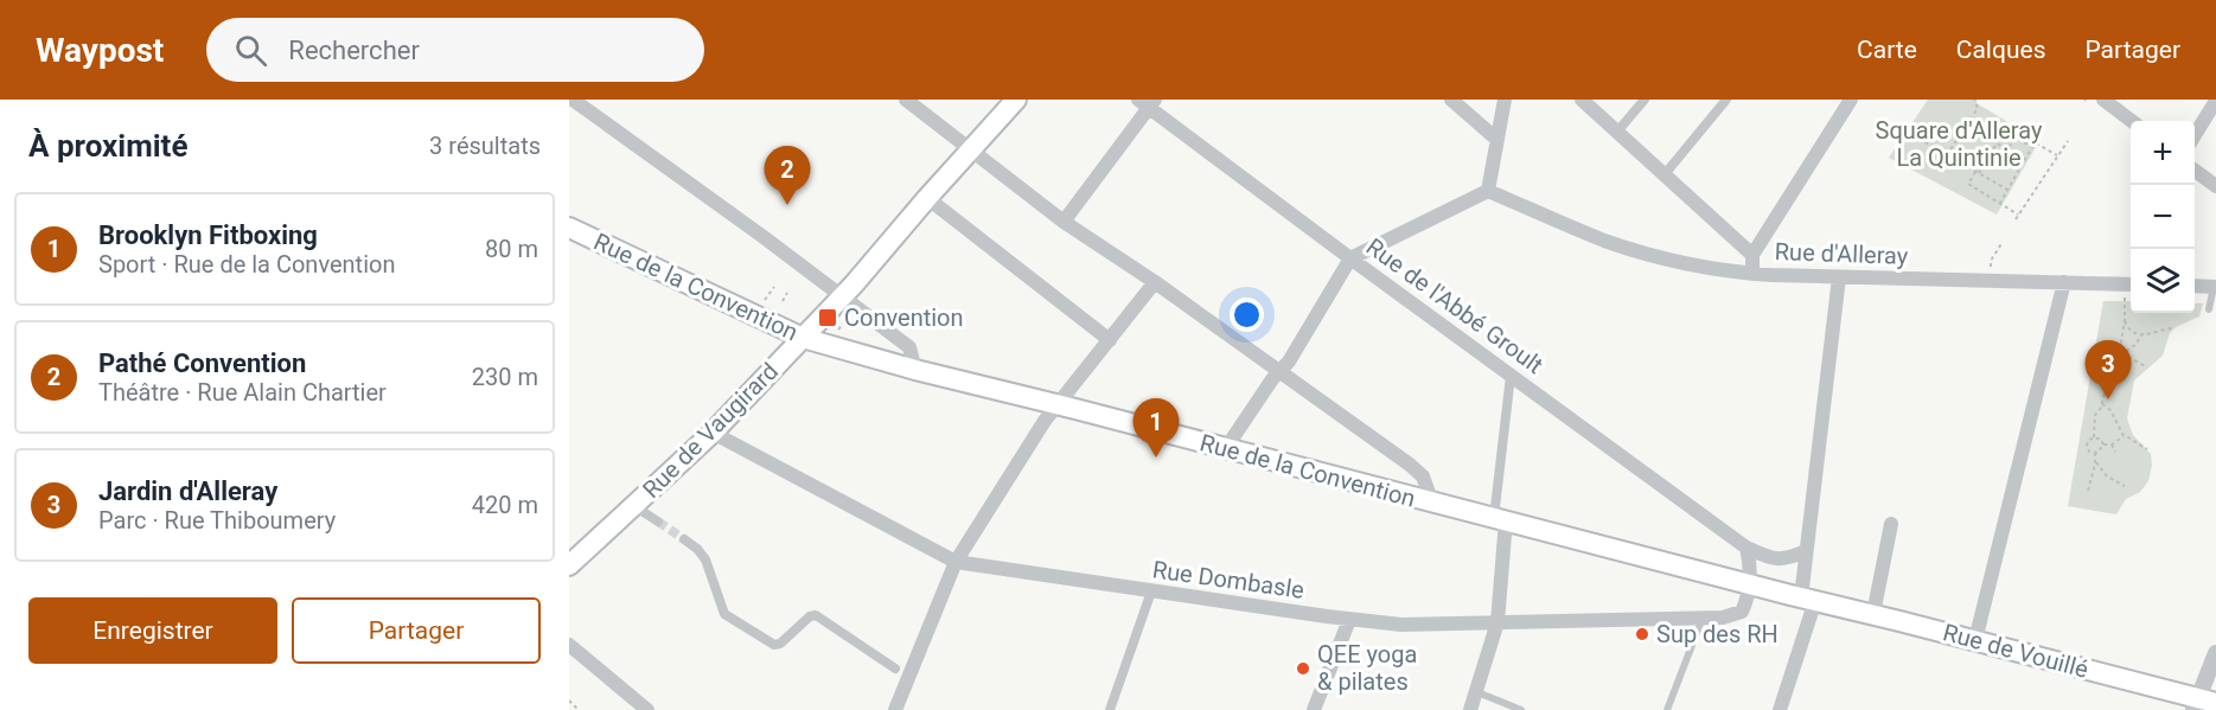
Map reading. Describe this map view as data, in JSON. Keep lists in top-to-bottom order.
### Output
{
  "streets": {
    "main road": ["Rue de la Convention", "Rue de Vaugirard", "Rue de Vouillé"],
    "street": ["Rue d'Alleray", "Rue de l'Abbé Groult", "Rue Dombasle"]
  },
  "crossings": [
    ["Rue de la Convention", "Rue de Vaugirard"],
    ["Rue de la Convention", "Rue Dombasle"],
    ["Rue de la Convention", "Rue de Vouillé"],
    ["Rue de Vaugirard", "Rue Dombasle"]
  ],
  "parks": ["Square d'Alleray La Quintinie"],
  "places": {
    "transit": ["Convention"],
    "other": ["Sup des RH", "QEE yoga & pilates"]
  },
  "page": {
    "header": "Waypost",
    "search": "Rechercher",
    "nav": ["Carte", "Calques", "Partager"],
    "heading": ["À proximité", "3 résultats"],
    "map_buttons": ["+", "−"],
    "pins": ["2", "3", "1"],
    "list": [
      {
        "mark": "1",
        "name": "Brooklyn Fitboxing",
        "note": "Sport · Rue de la Convention",
        "value": "80 m"
      },
      {
        "mark": "2",
        "name": "Pathé Convention",
        "note": "Théâtre · Rue Alain Chartier",
        "value": "230 m"
      },
      {
        "mark": "3",
        "name": "Jardin d'Alleray",
        "note": "Parc · Rue Thiboumery",
        "value": "420 m"
      }
    ],
    "buttons": ["Enregistrer", "Partager"]
  }
}
